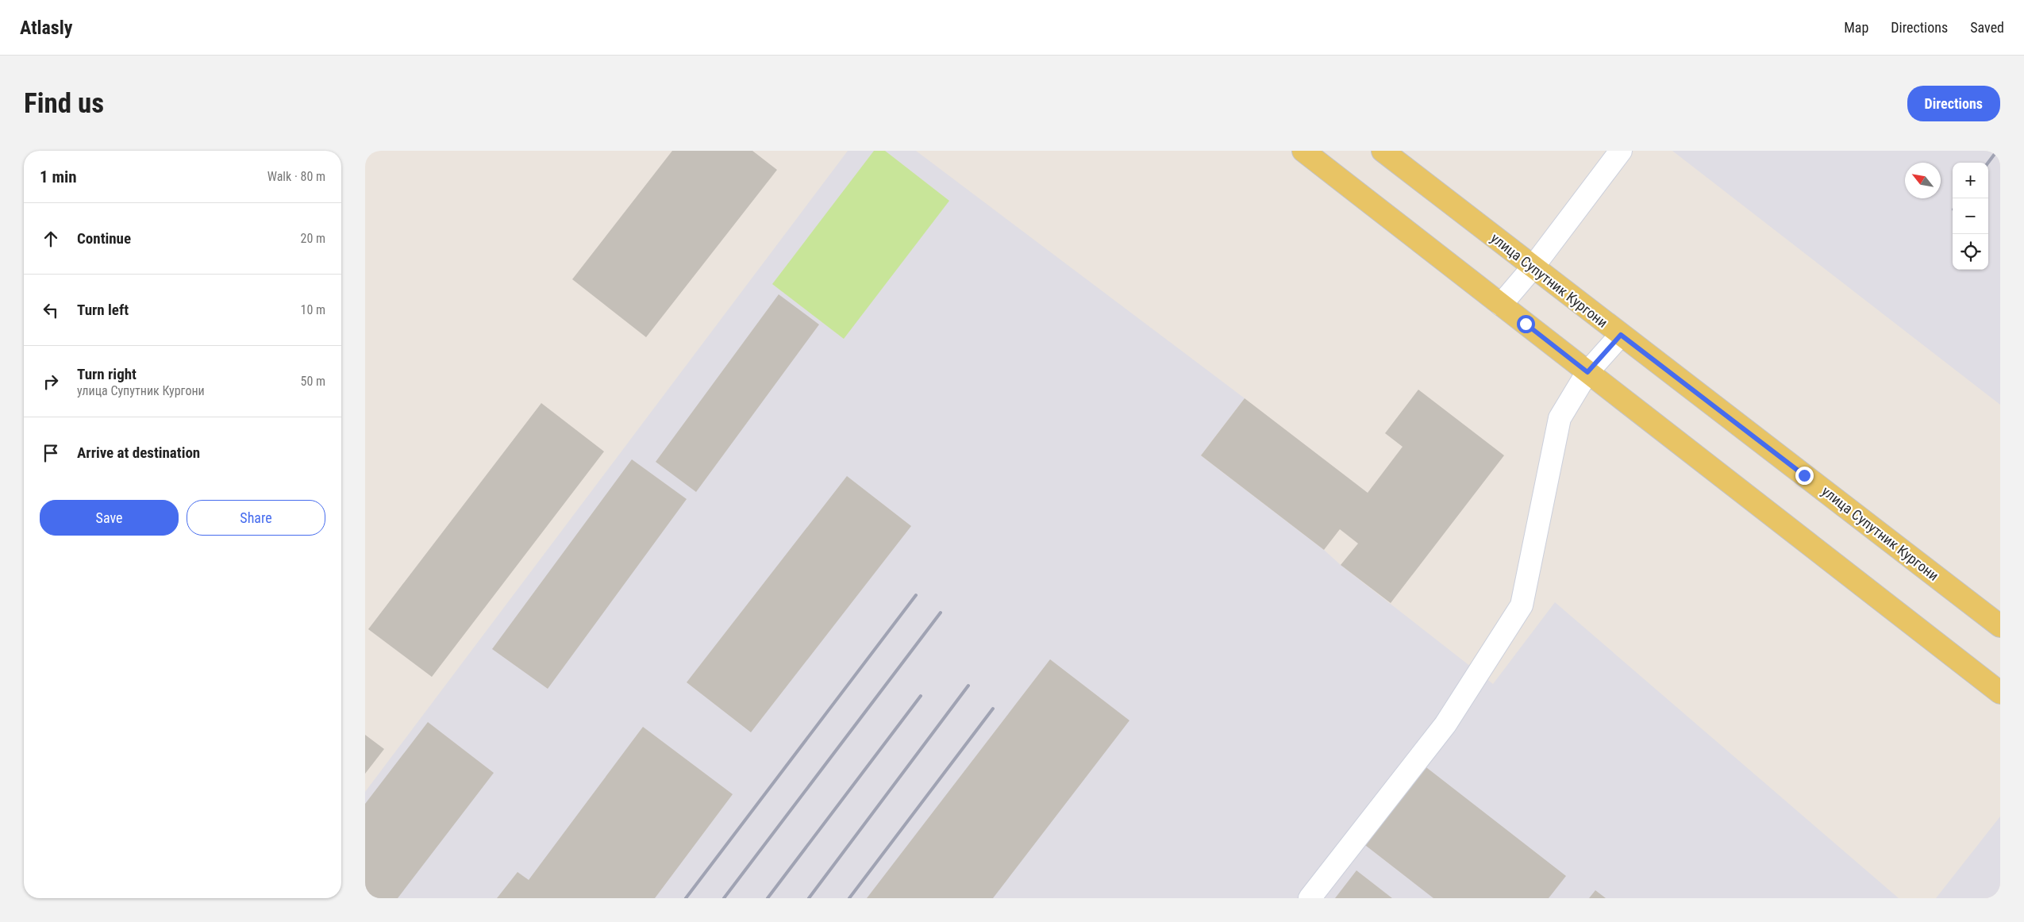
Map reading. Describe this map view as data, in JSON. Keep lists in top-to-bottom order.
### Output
{
  "streets": {
    "main road": ["улица Супутник Кургони"]
  },
  "north": "top left",
  "page": {
    "header": "Atlasly",
    "nav": ["Map", "Directions", "Saved"],
    "buttons": [
      "Directions",
      ["Save", "Share"]
    ],
    "title": "Find us",
    "heading": ["1 min", "Walk · 80 m"],
    "map_buttons": ["+", "−"],
    "list": [
      ["Continue", "20 m"],
      ["Turn left", "10 m"],
      ["Turn right", "улица Супутник Кургони", "50 m"],
      "Arrive at destination"
    ]
  }
}
